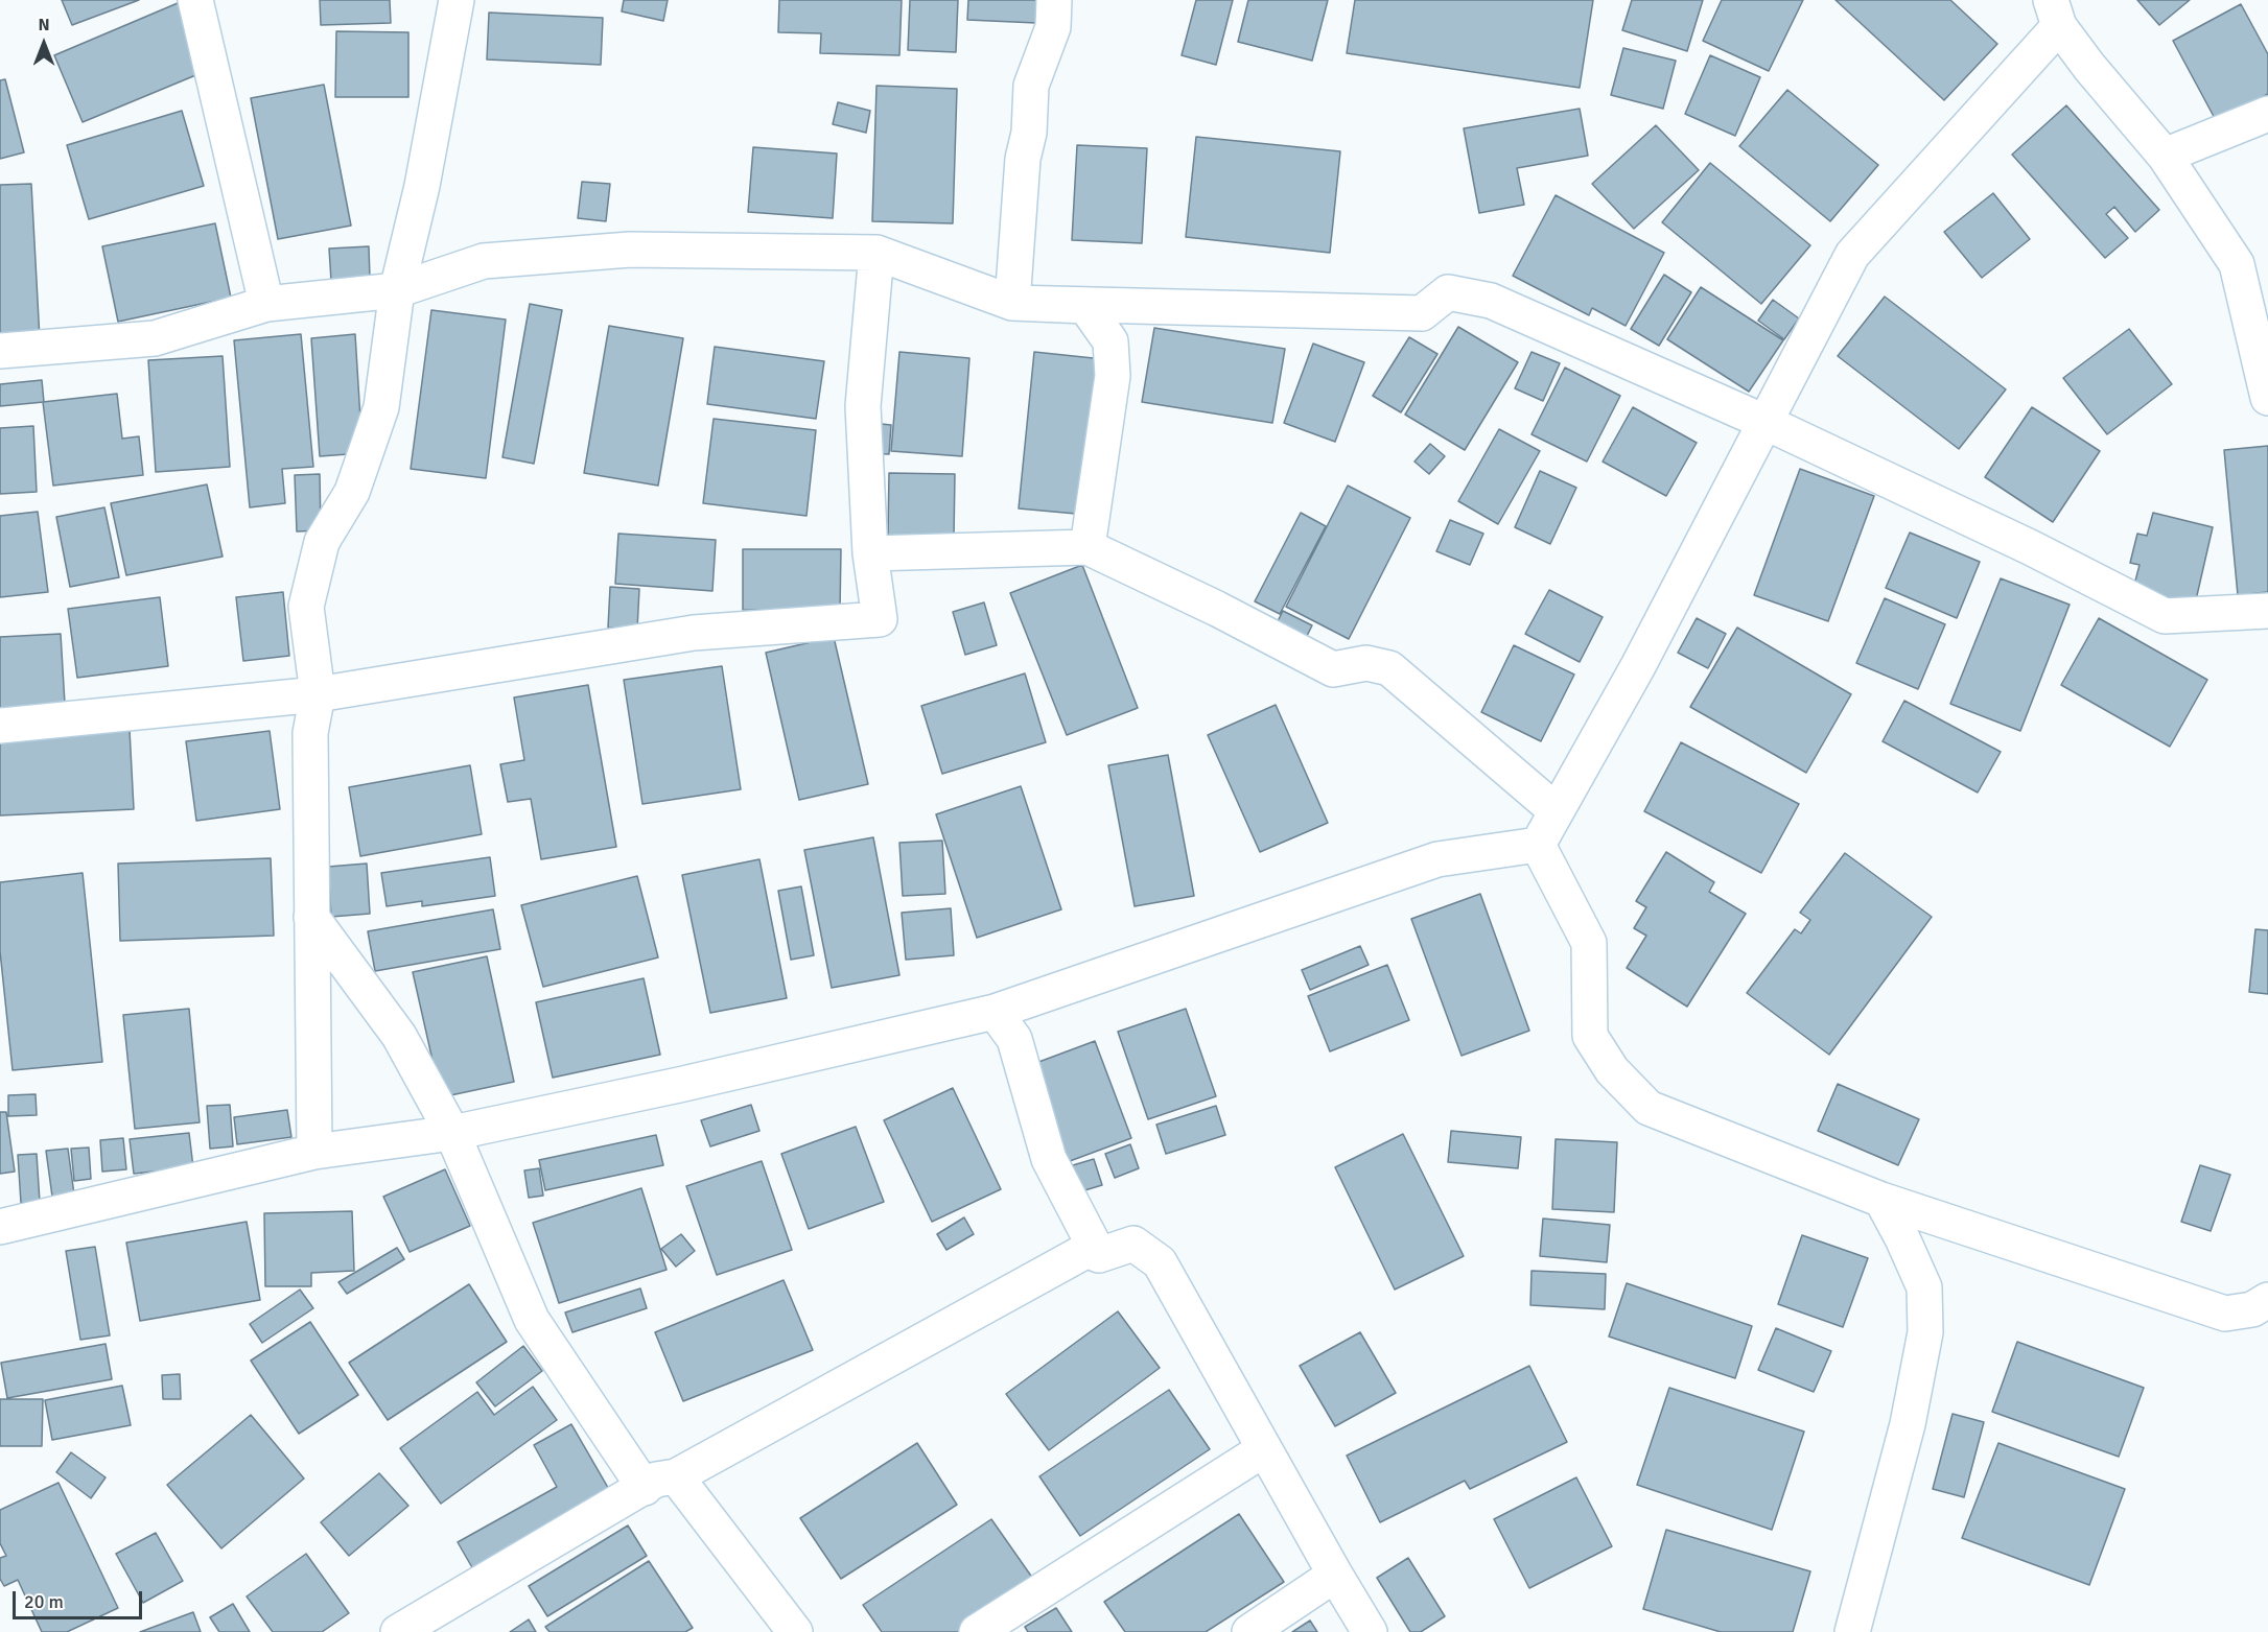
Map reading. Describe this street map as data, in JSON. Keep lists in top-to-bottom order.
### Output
{
  "scale_bar": "20 m",
  "north": "top"
}
